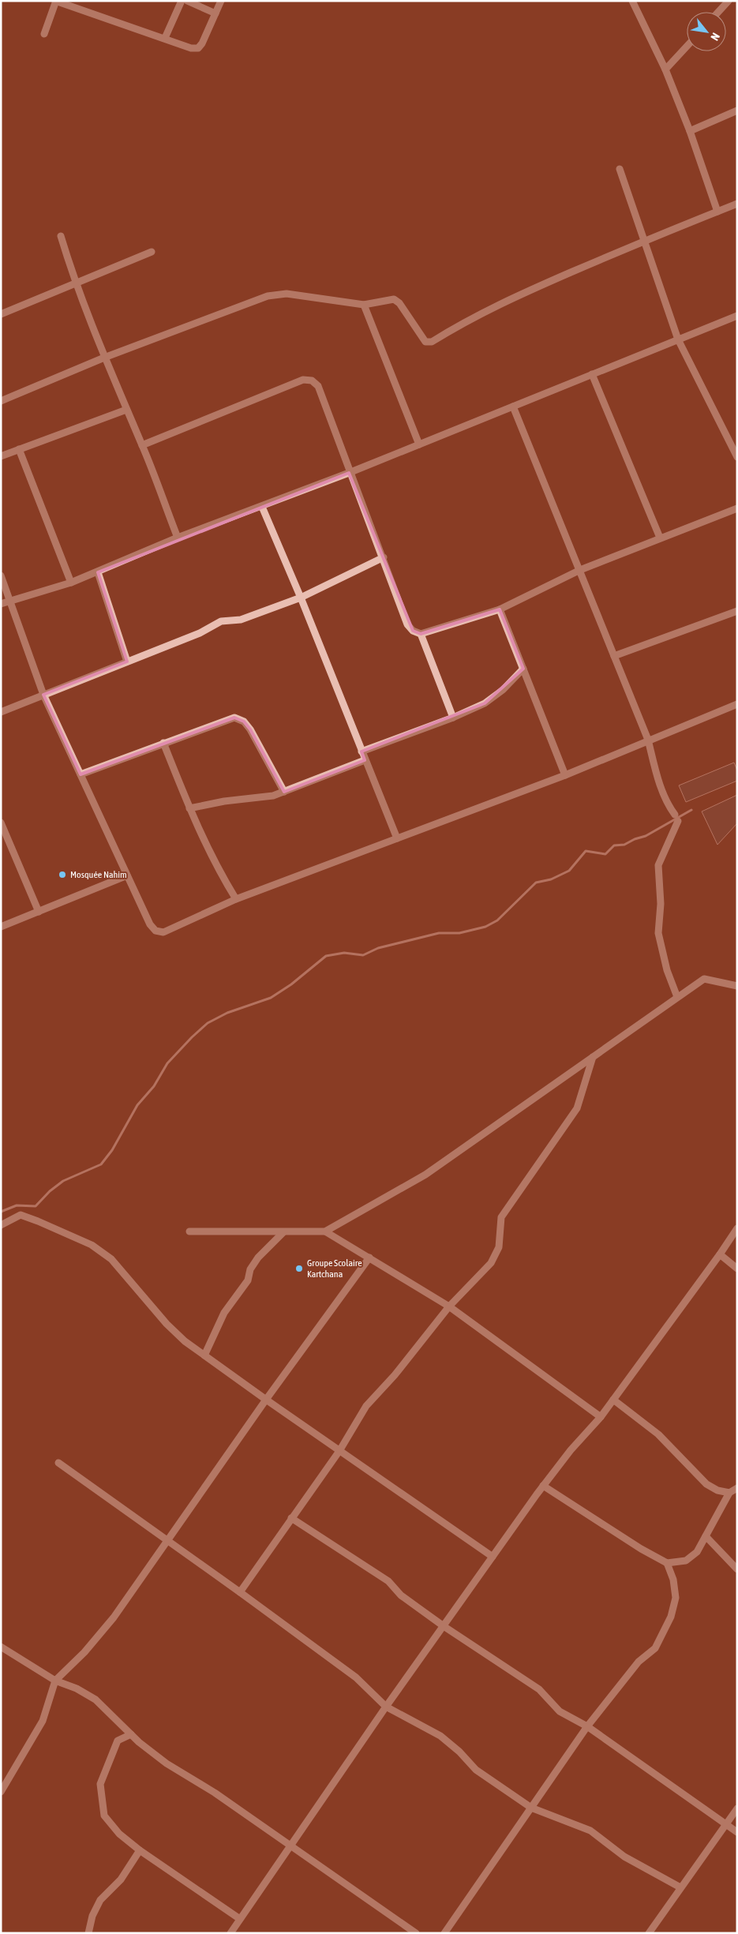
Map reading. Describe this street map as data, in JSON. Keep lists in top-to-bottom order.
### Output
{
  "places": ["Mosquée Nahim", "Groupe Scolaire Kartchana"],
  "north": "bottom right"
}
